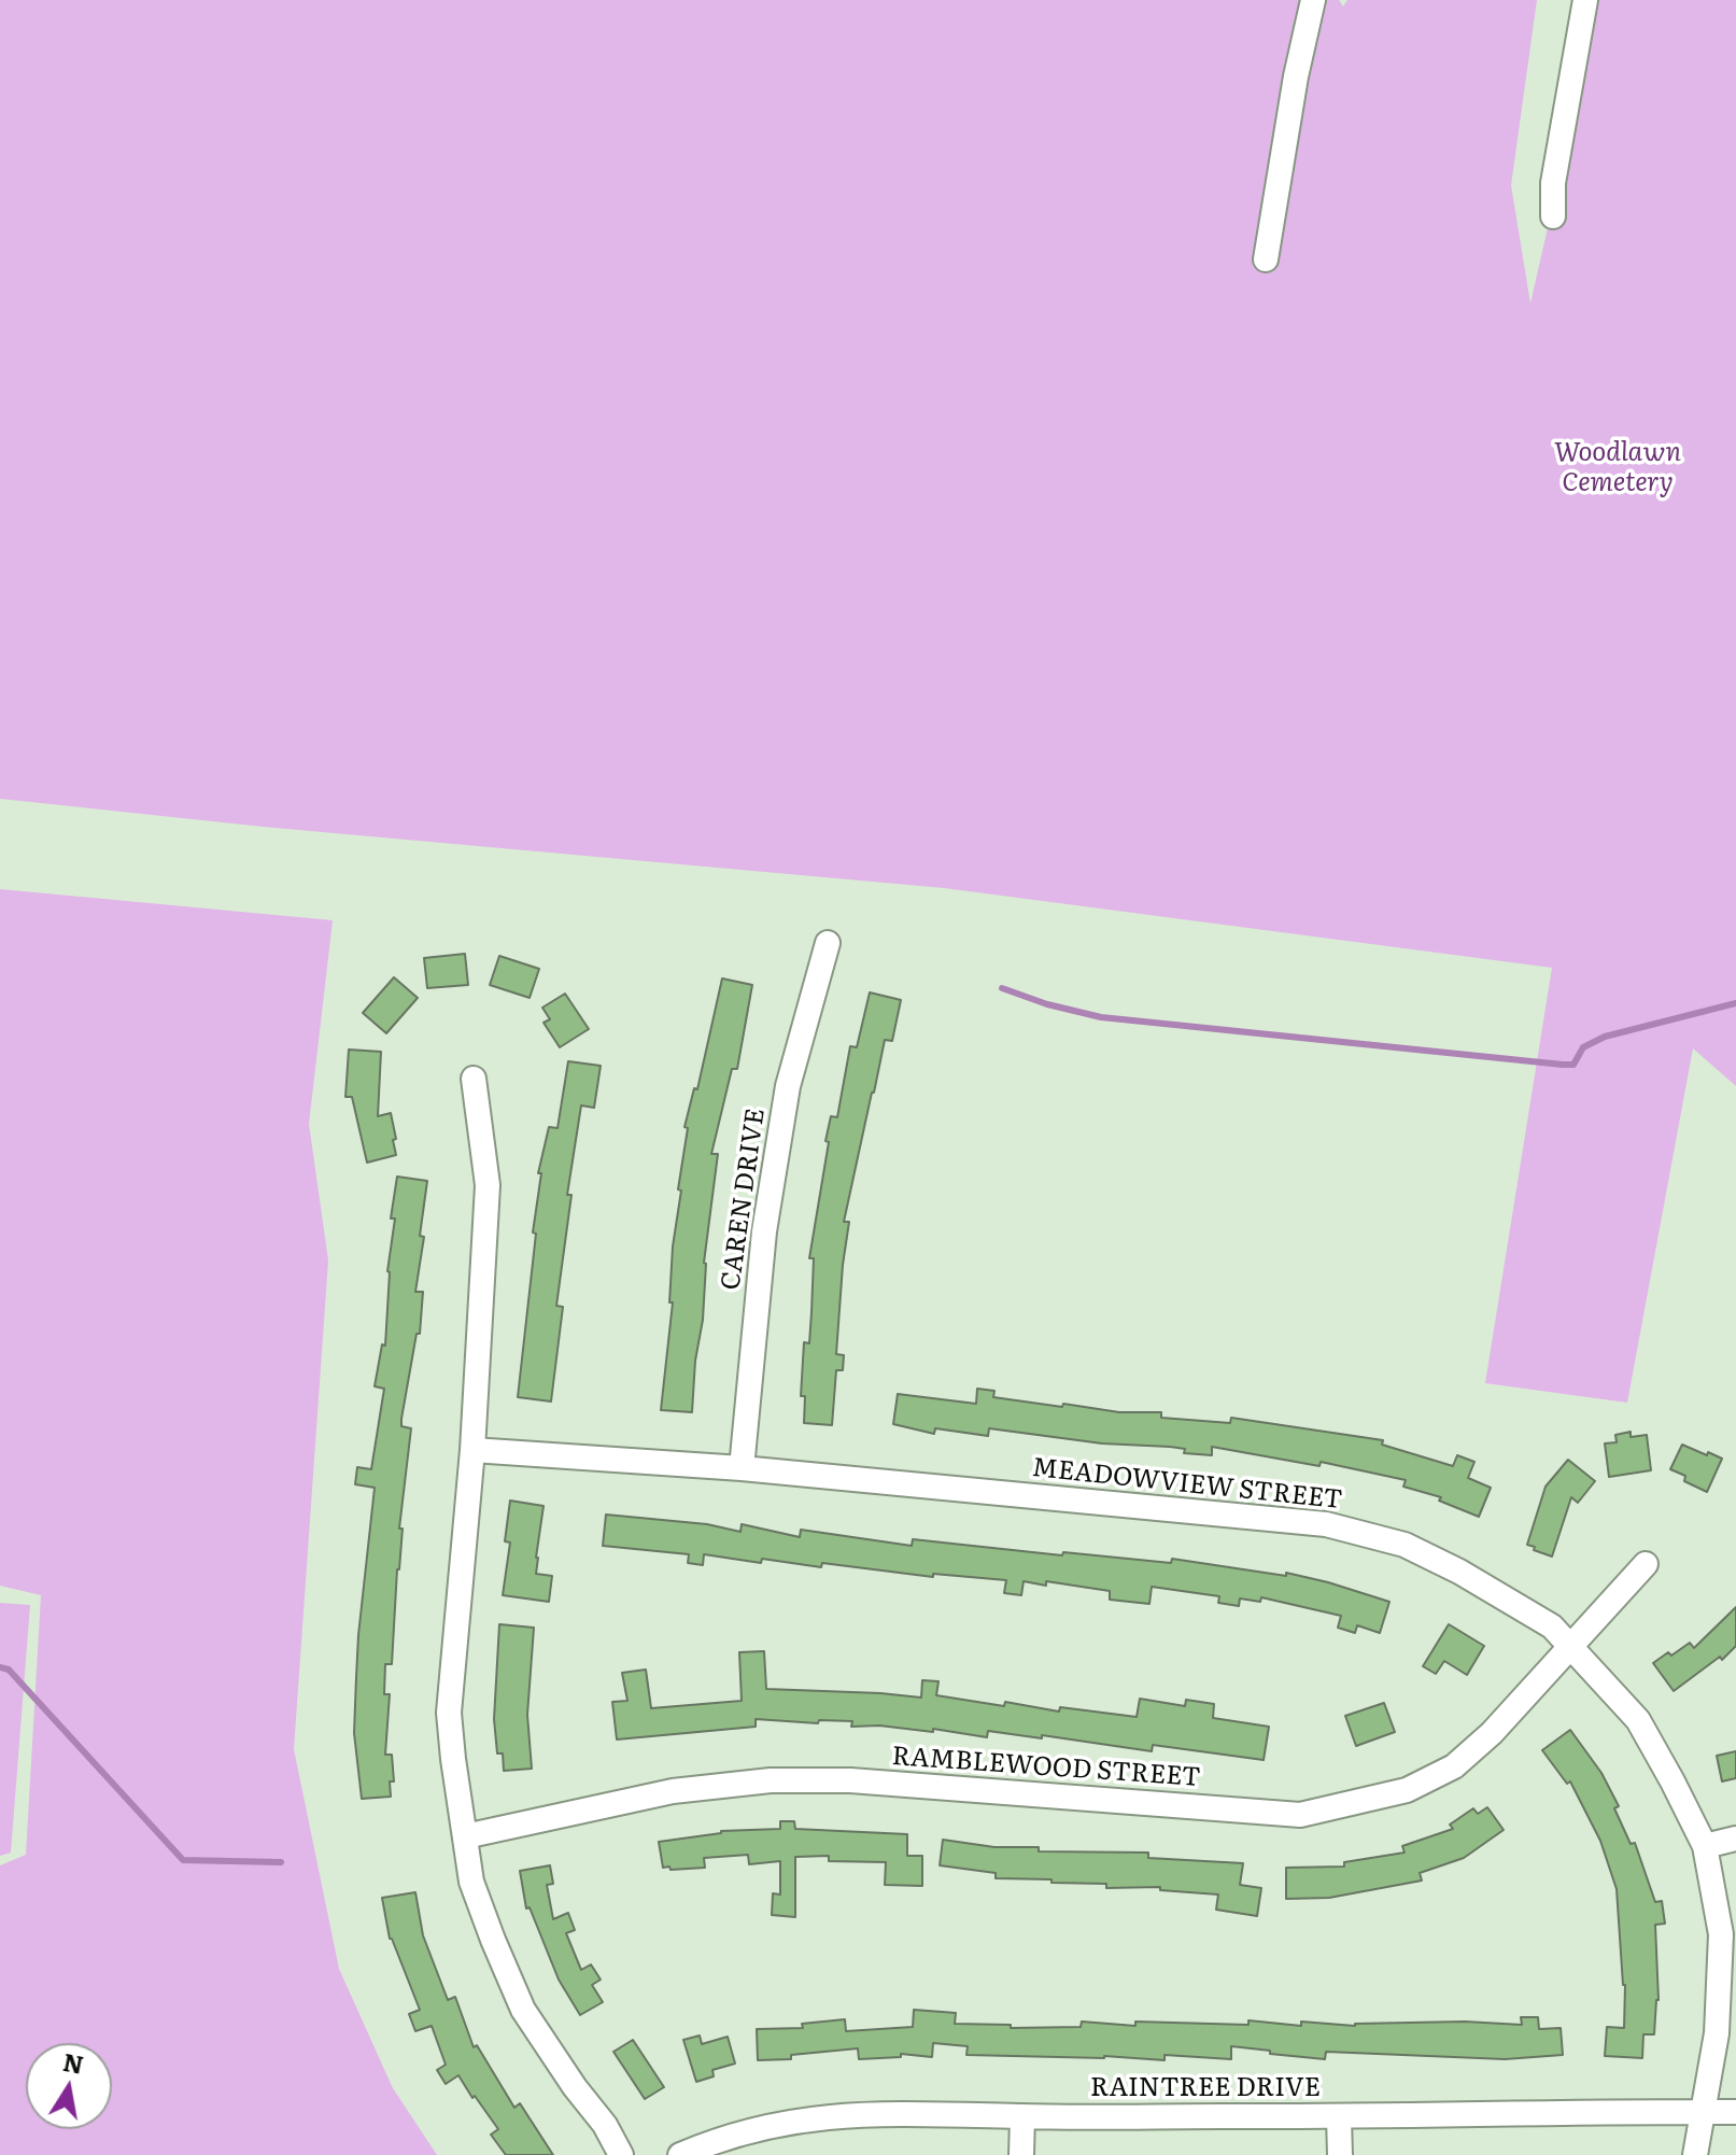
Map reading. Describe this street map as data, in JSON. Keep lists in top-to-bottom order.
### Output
{
  "streets": {
    "street": [
      "CAREN DRIVE",
      "MEADOWVIEW STREET",
      "RAMBLEWOOD STREET",
      "RAINTREE DRIVE"
    ]
  },
  "crossings": [
    ["CAREN DRIVE", "MEADOWVIEW STREET"],
    ["MEADOWVIEW STREET", "RAMBLEWOOD STREET"],
    ["MEADOWVIEW STREET", "RAINTREE DRIVE"]
  ],
  "parks": ["Woodlawn Cemetery"],
  "north": "top"
}
